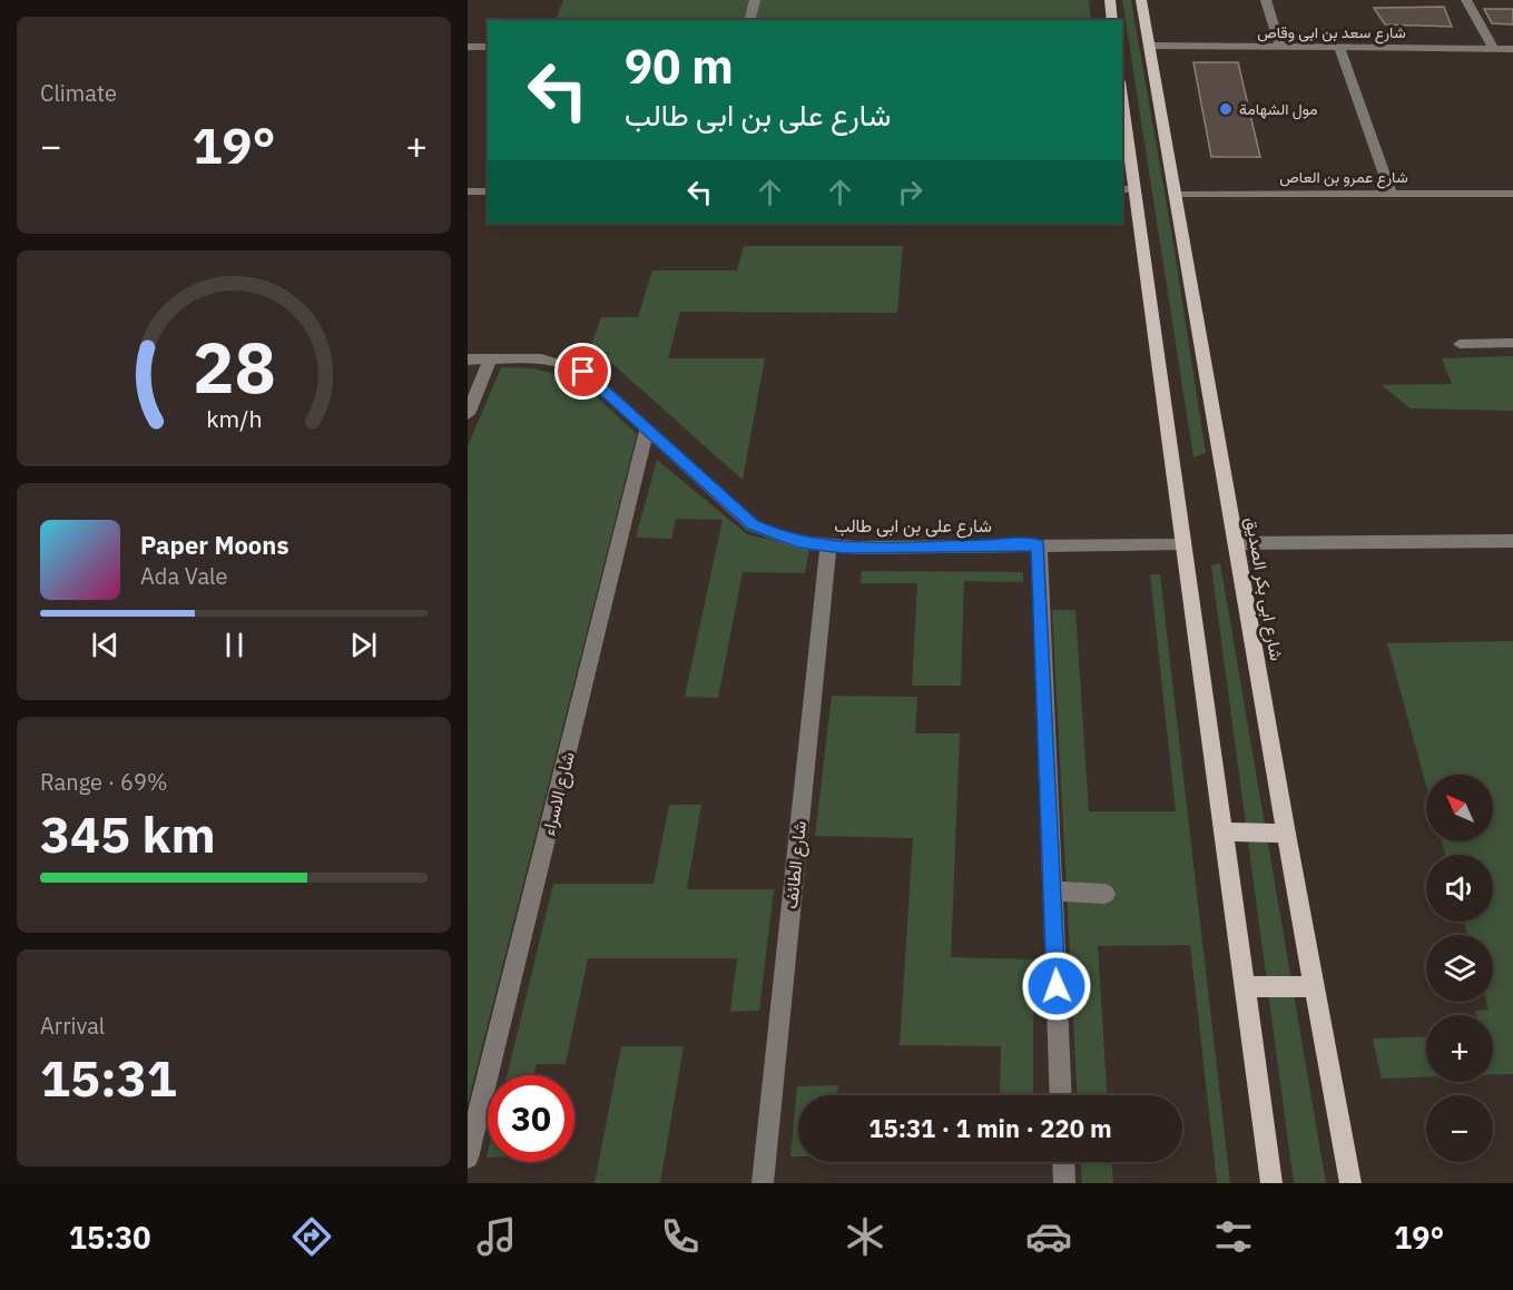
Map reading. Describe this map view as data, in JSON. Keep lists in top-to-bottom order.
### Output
{
  "streets": {
    "main road": ["شارع ابى بكر الصديق"],
    "street": [
      "شارع سعد بن ابى وقاص",
      "شارع عمرو بن العاص",
      "شارع على بن ابى طالب",
      "شارع الاسراء",
      "شارع الطائف"
    ]
  },
  "crossings": [
    ["شارع سعد بن ابى وقاص", "شارع ابى بكر الصديق"],
    ["شارع عمرو بن العاص", "شارع ابى بكر الصديق"],
    ["شارع على بن ابى طالب", "شارع الاسراء"],
    ["شارع على بن ابى طالب", "شارع الطائف"]
  ],
  "places": ["مول الشهامة"],
  "north": "top left",
  "page": {
    "tile": [
      "Climate",
      ["Range · 69%", "345 km"],
      ["Arrival", "15:31"]
    ],
    "turn": ["90 m", "شارع على بن ابى طالب"],
    "heat": ["−", "19°", "+"],
    "song": ["Paper Moons", "Ada Vale"],
    "map_buttons": ["+", "−"],
    "limit": "30",
    "trip": "15:31 · 1 min · 220 m",
    "tabs": ["15:30", "19°"],
    "gauge": ["28", "km/h"]
  }
}
